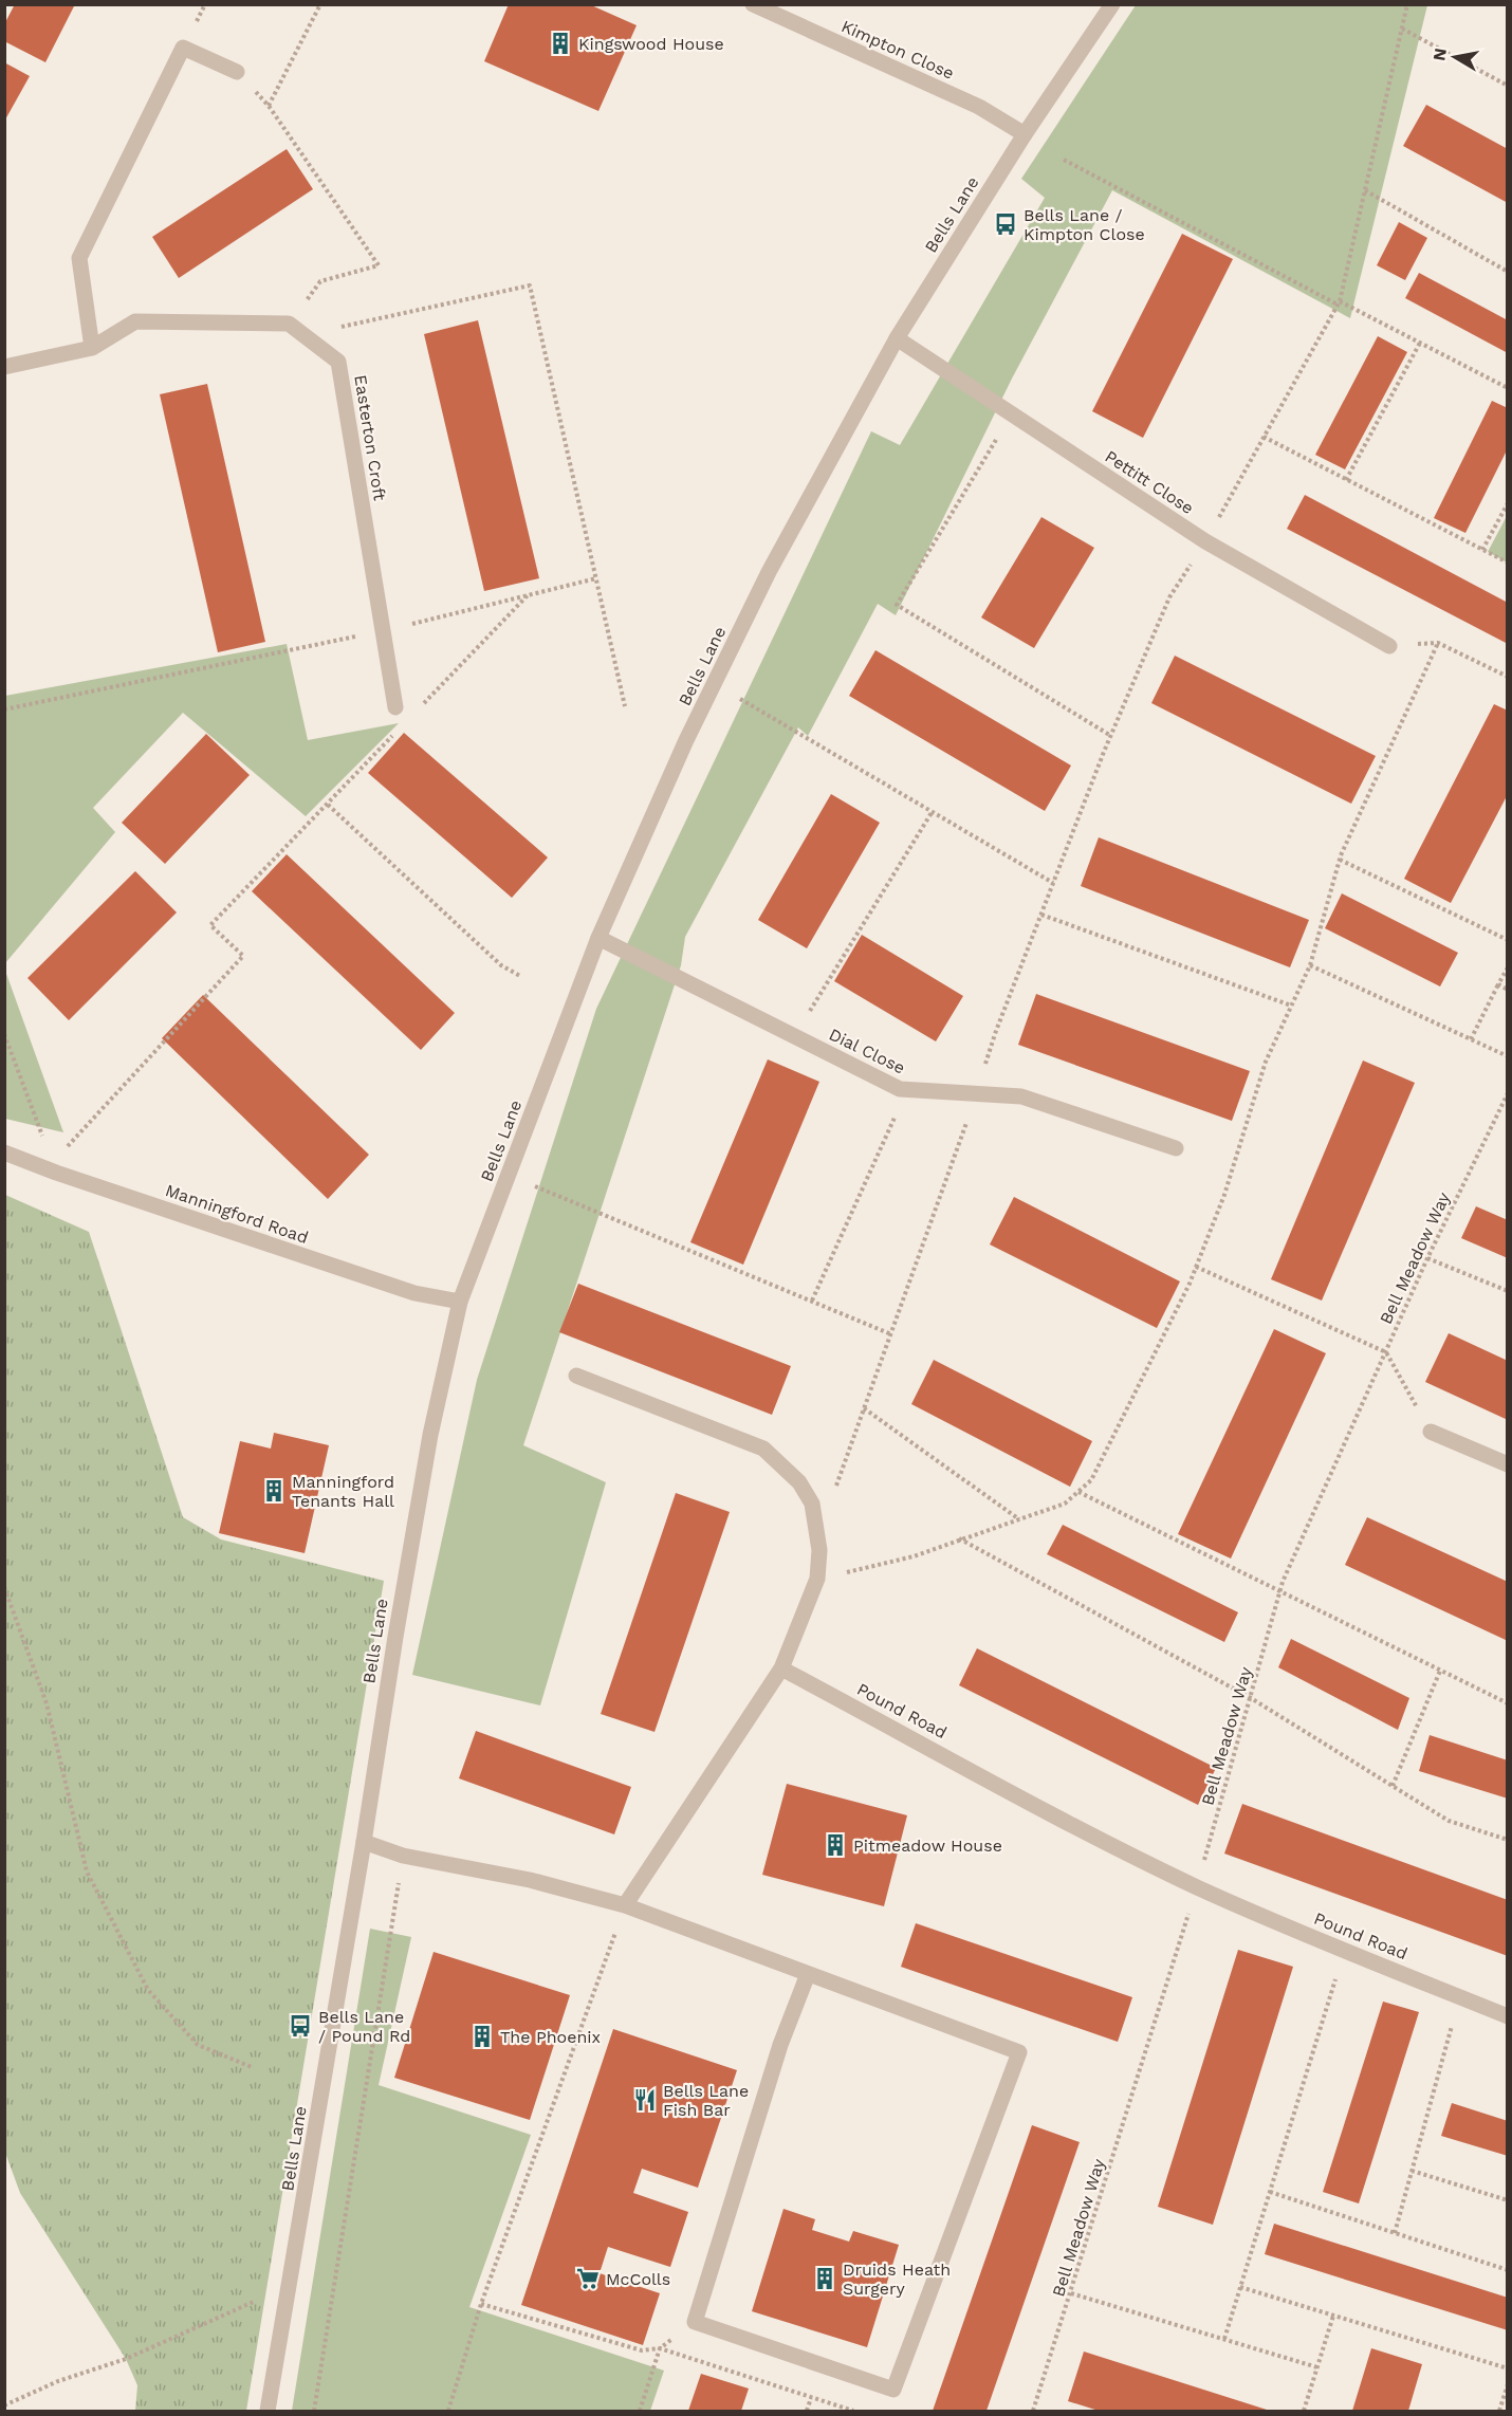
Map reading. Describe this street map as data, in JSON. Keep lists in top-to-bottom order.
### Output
{
  "streets": {
    "street": [
      "Kimpton Close",
      "Bells Lane",
      "Easterton Croft",
      "Pettitt Close",
      "Dial Close",
      "Manningford Road",
      "Pound Road"
    ],
    "path": ["Bell Meadow Way"]
  },
  "crossings": [
    ["Kimpton Close", "Bells Lane"],
    ["Bells Lane", "Pettitt Close"],
    ["Bells Lane", "Dial Close"],
    ["Bells Lane", "Manningford Road"],
    ["Bell Meadow Way", "Pound Road"]
  ],
  "places": {
    "building": [
      "Kingswood House",
      "Manningford Tenants Hall",
      "Pitmeadow House",
      "The Phoenix",
      "Druids Heath Surgery"
    ],
    "bus stop": ["Bells Lane / Kimpton Close", "Bells Lane / Pound Rd"],
    "restaurant": ["Bells Lane Fish Bar"],
    "supermarket": ["McColls"]
  },
  "north": "left"
}
